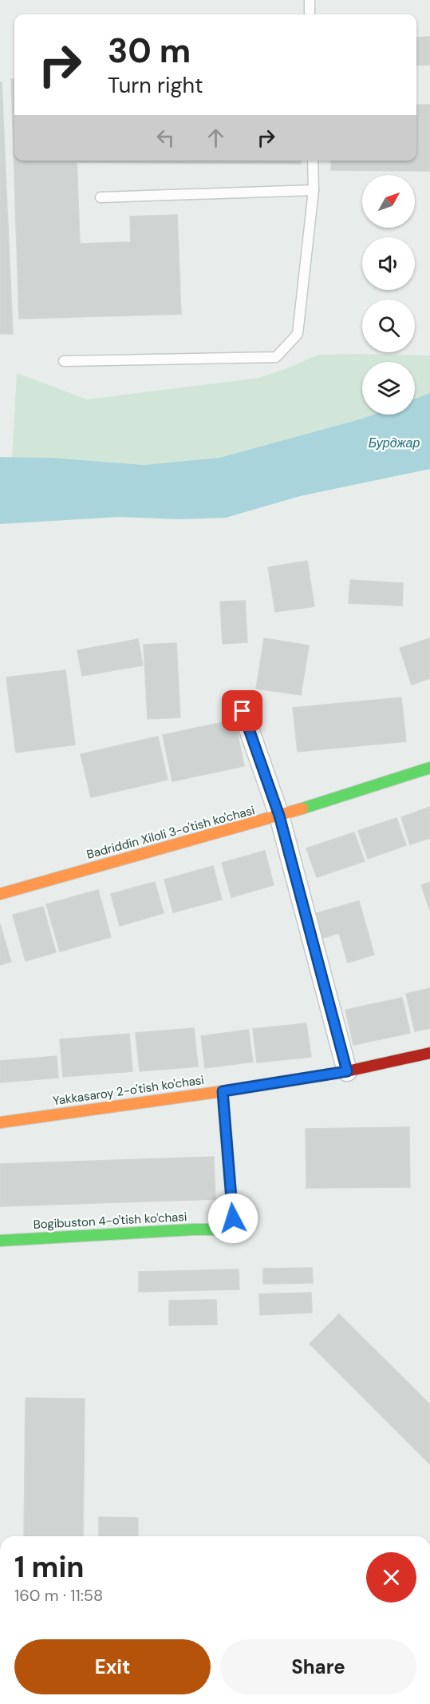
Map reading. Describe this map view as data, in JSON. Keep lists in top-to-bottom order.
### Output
{
  "streets": {
    "street": ["Badriddin Xiloli 3-o'tish ko'chasi", "Yakkasaroy 2-o'tish ko'chasi", "Bogibuston 4-o'tish ko'chasi"]
  },
  "crossings": [
    ["Yakkasaroy 2-o'tish ko'chasi", "Bogibuston 4-o'tish ko'chasi"]
  ],
  "water": ["Бурджар"],
  "north": "top right",
  "page": {
    "turn": ["30 m", "Turn right"],
    "heading": ["1 min", "160 m · 11:58"],
    "buttons": ["Exit", "Share"]
  }
}
